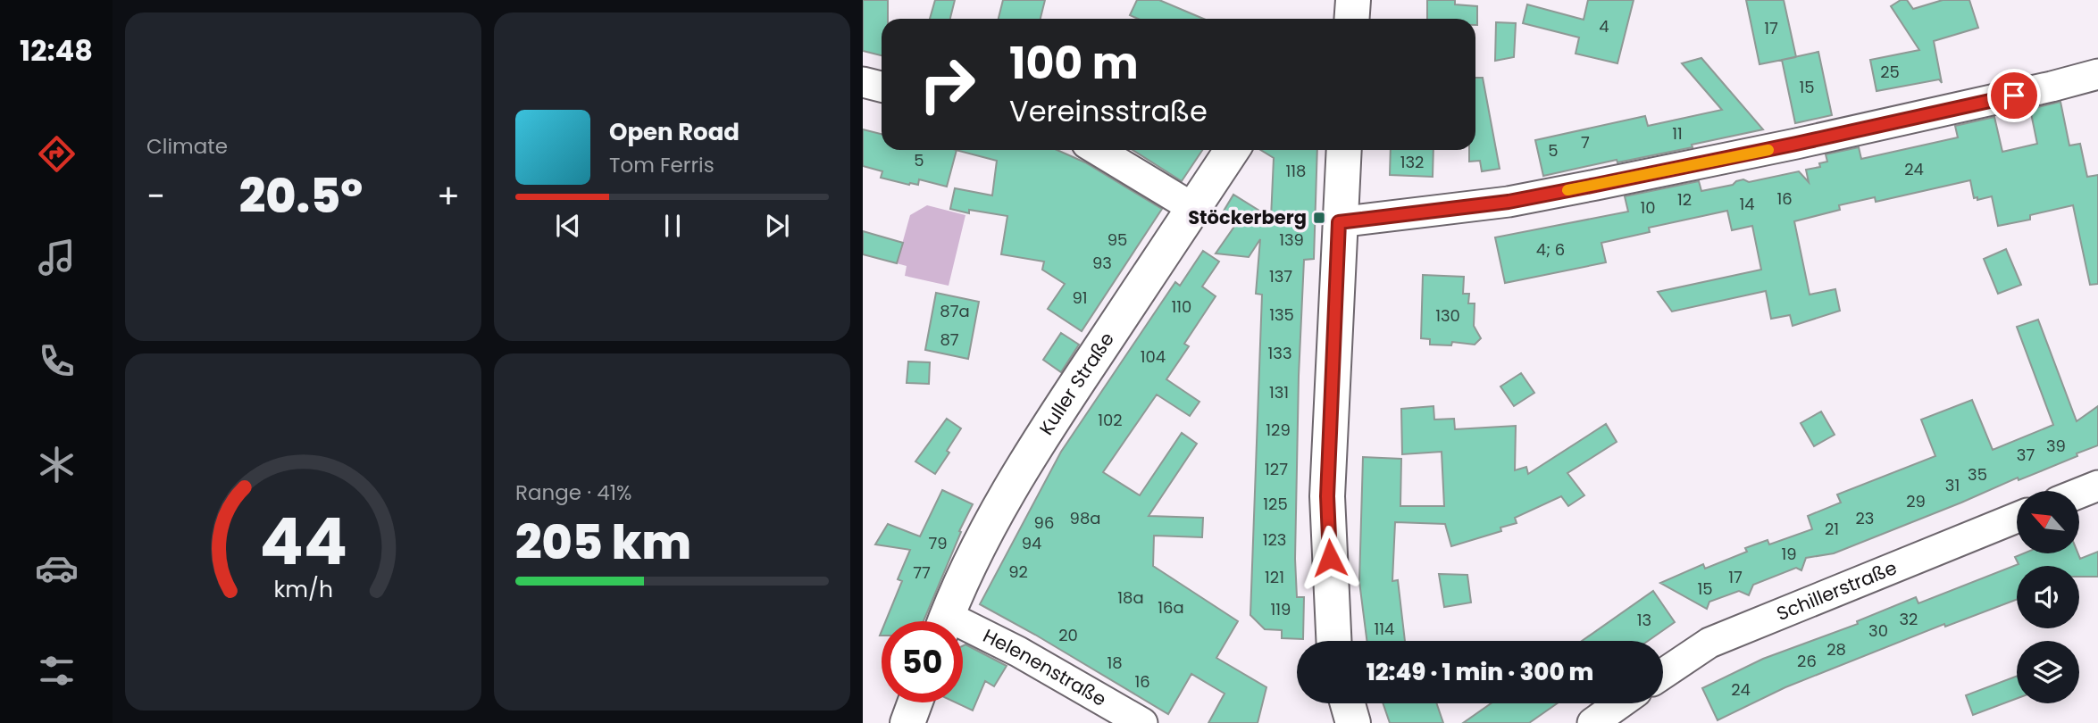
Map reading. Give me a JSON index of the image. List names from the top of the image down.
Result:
{
  "streets": {
    "main road": ["Kuller Straße"],
    "street": ["Schillerstraße", "Helenenstraße"]
  },
  "places": {
    "transit": ["Stöckerberg"]
  },
  "house_numbers": [
    "4",
    "17",
    "25",
    "15",
    "11",
    "7",
    "5",
    "5",
    "132",
    "24",
    "118",
    "16",
    "12",
    "14",
    "10",
    "95",
    "139",
    "4; 6",
    "93",
    "137",
    "91",
    "110",
    "87a",
    "135",
    "130",
    "87",
    "133",
    "104",
    "131",
    "102",
    "129",
    "39",
    "37",
    "127",
    "35",
    "31",
    "29",
    "125",
    "98a",
    "23",
    "96",
    "21",
    "123",
    "79",
    "94",
    "19",
    "92",
    "77",
    "121",
    "17",
    "15",
    "18a",
    "16a",
    "119",
    "32",
    "13",
    "114",
    "30",
    "20",
    "28",
    "26",
    "18",
    "16",
    "24"
  ],
  "north": "top left",
  "page": {
    "tabs": "12:48",
    "tile": [
      "Climate",
      ["Range · 41%", "205 km"]
    ],
    "turn": ["100 m", "Vereinsstraße"],
    "song": ["Open Road", "Tom Ferris"],
    "heat": ["−", "20.5°", "+"],
    "limit": "50",
    "trip": "12:49 · 1 min · 300 m",
    "gauge": ["44", "km/h"]
  }
}
